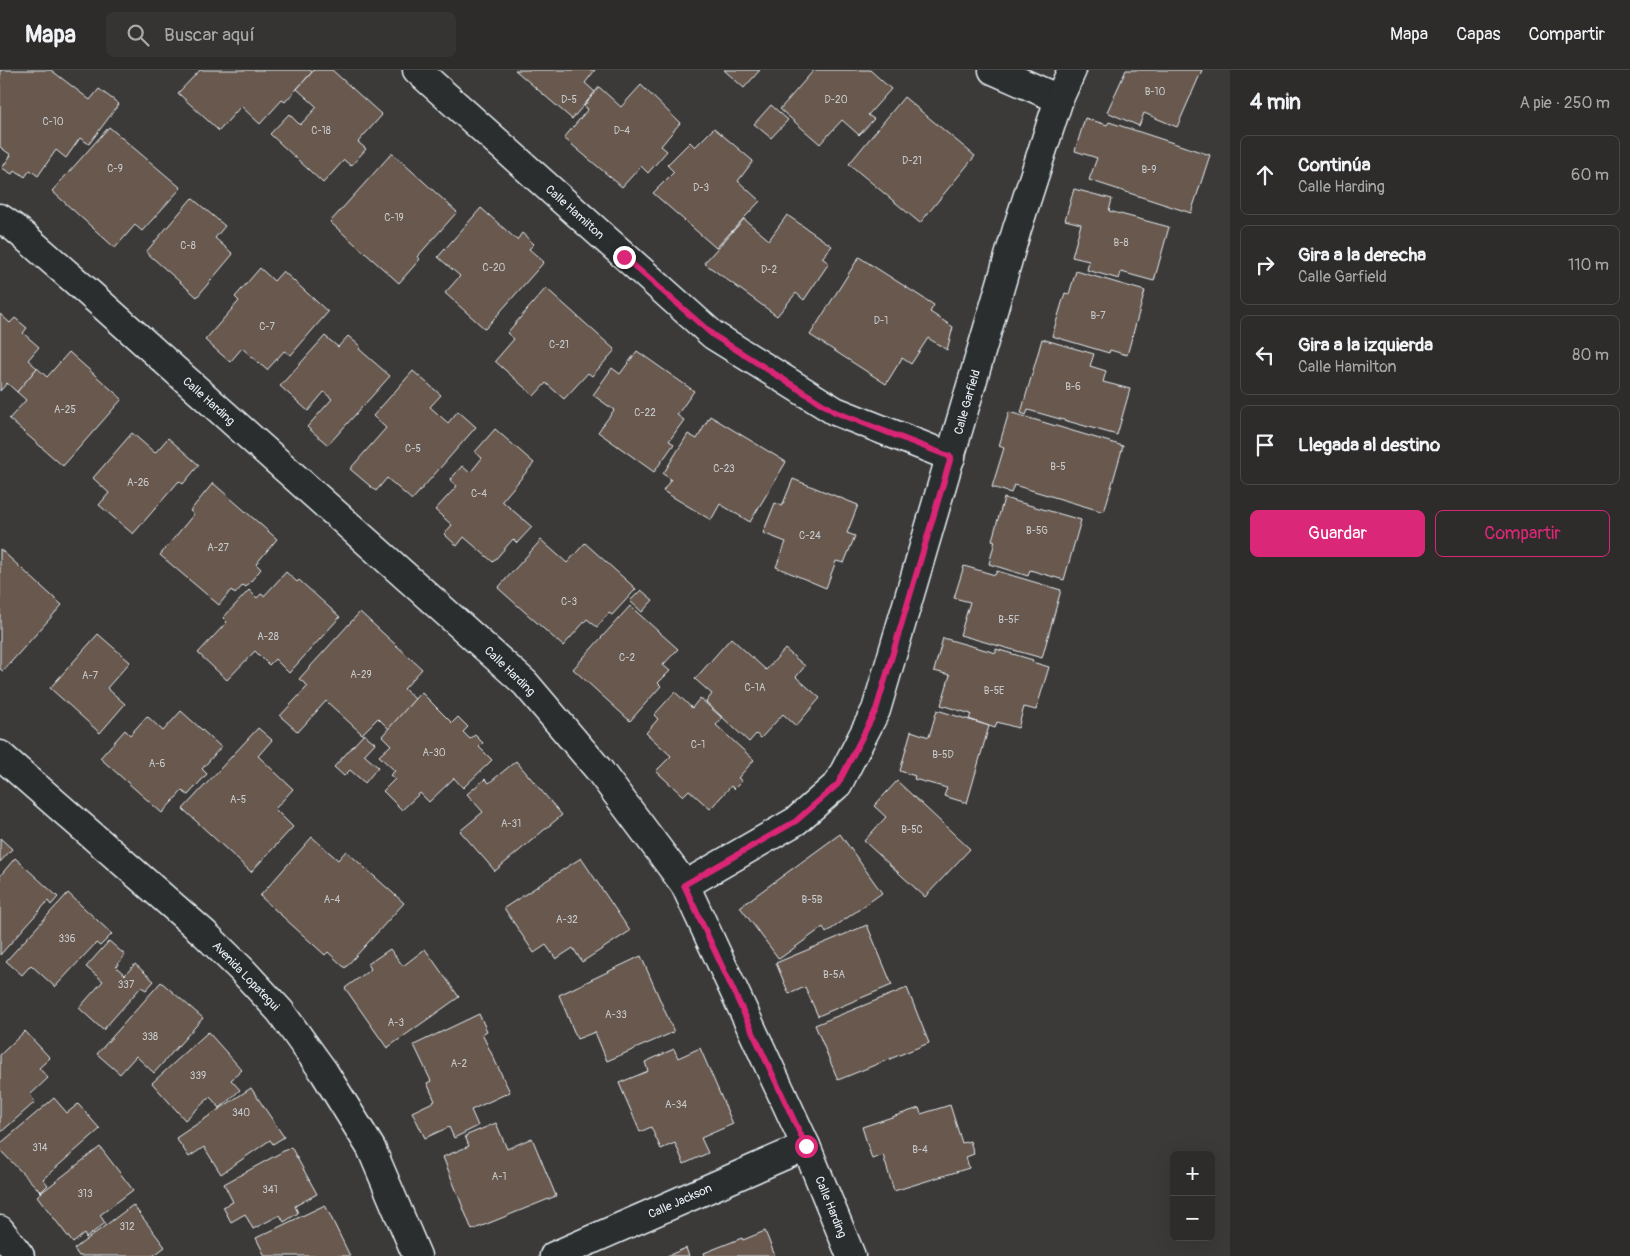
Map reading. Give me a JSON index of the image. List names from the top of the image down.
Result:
{
  "streets": {
    "street": [
      "Calle Hamilton",
      "Calle Harding",
      "Calle Garfield",
      "Avenida Lopategui",
      "Calle Jackson"
    ]
  },
  "crossings": [
    ["Calle Hamilton", "Calle Garfield"],
    ["Calle Harding", "Calle Garfield"],
    ["Calle Harding", "Calle Jackson"]
  ],
  "house_numbers": [
    "B-10",
    "D-5",
    "D-20",
    "C-10",
    "C-18",
    "D-4",
    "D-21",
    "C-9",
    "B-9",
    "D-3",
    "C-19",
    "B-8",
    "C-8",
    "C-20",
    "D-2",
    "B-7",
    "D-1",
    "C-7",
    "C-21",
    "B-6",
    "A-25",
    "C-22",
    "C-5",
    "B-5",
    "C-23",
    "A-26",
    "C-4",
    "B-5G",
    "C-24",
    "A-27",
    "C-3",
    "B-5F",
    "A-28",
    "C-2",
    "A-29",
    "A-7",
    "C-1A",
    "B-5E",
    "C-1",
    "A-30",
    "B-5D",
    "A-6",
    "A-5",
    "A-31",
    "B-5C",
    "A-4",
    "B-5B",
    "A-32",
    "336",
    "B-5A",
    "337",
    "A-33",
    "A-3",
    "338",
    "A-2",
    "339",
    "A-34",
    "340",
    "314",
    "B-4",
    "A-1",
    "341",
    "313",
    "312"
  ],
  "page": {
    "header": "Mapa",
    "search": "Buscar aquí",
    "nav": ["Mapa", "Capas", "Compartir"],
    "heading": ["4 min", "A pie · 250 m"],
    "list": [
      ["Continúa", "Calle Harding", "60 m"],
      ["Gira a la derecha", "Calle Garfield", "110 m"],
      ["Gira a la izquierda", "Calle Hamilton", "80 m"],
      "Llegada al destino"
    ],
    "buttons": ["Guardar", "Compartir"],
    "map_buttons": ["+", "−"]
  }
}
